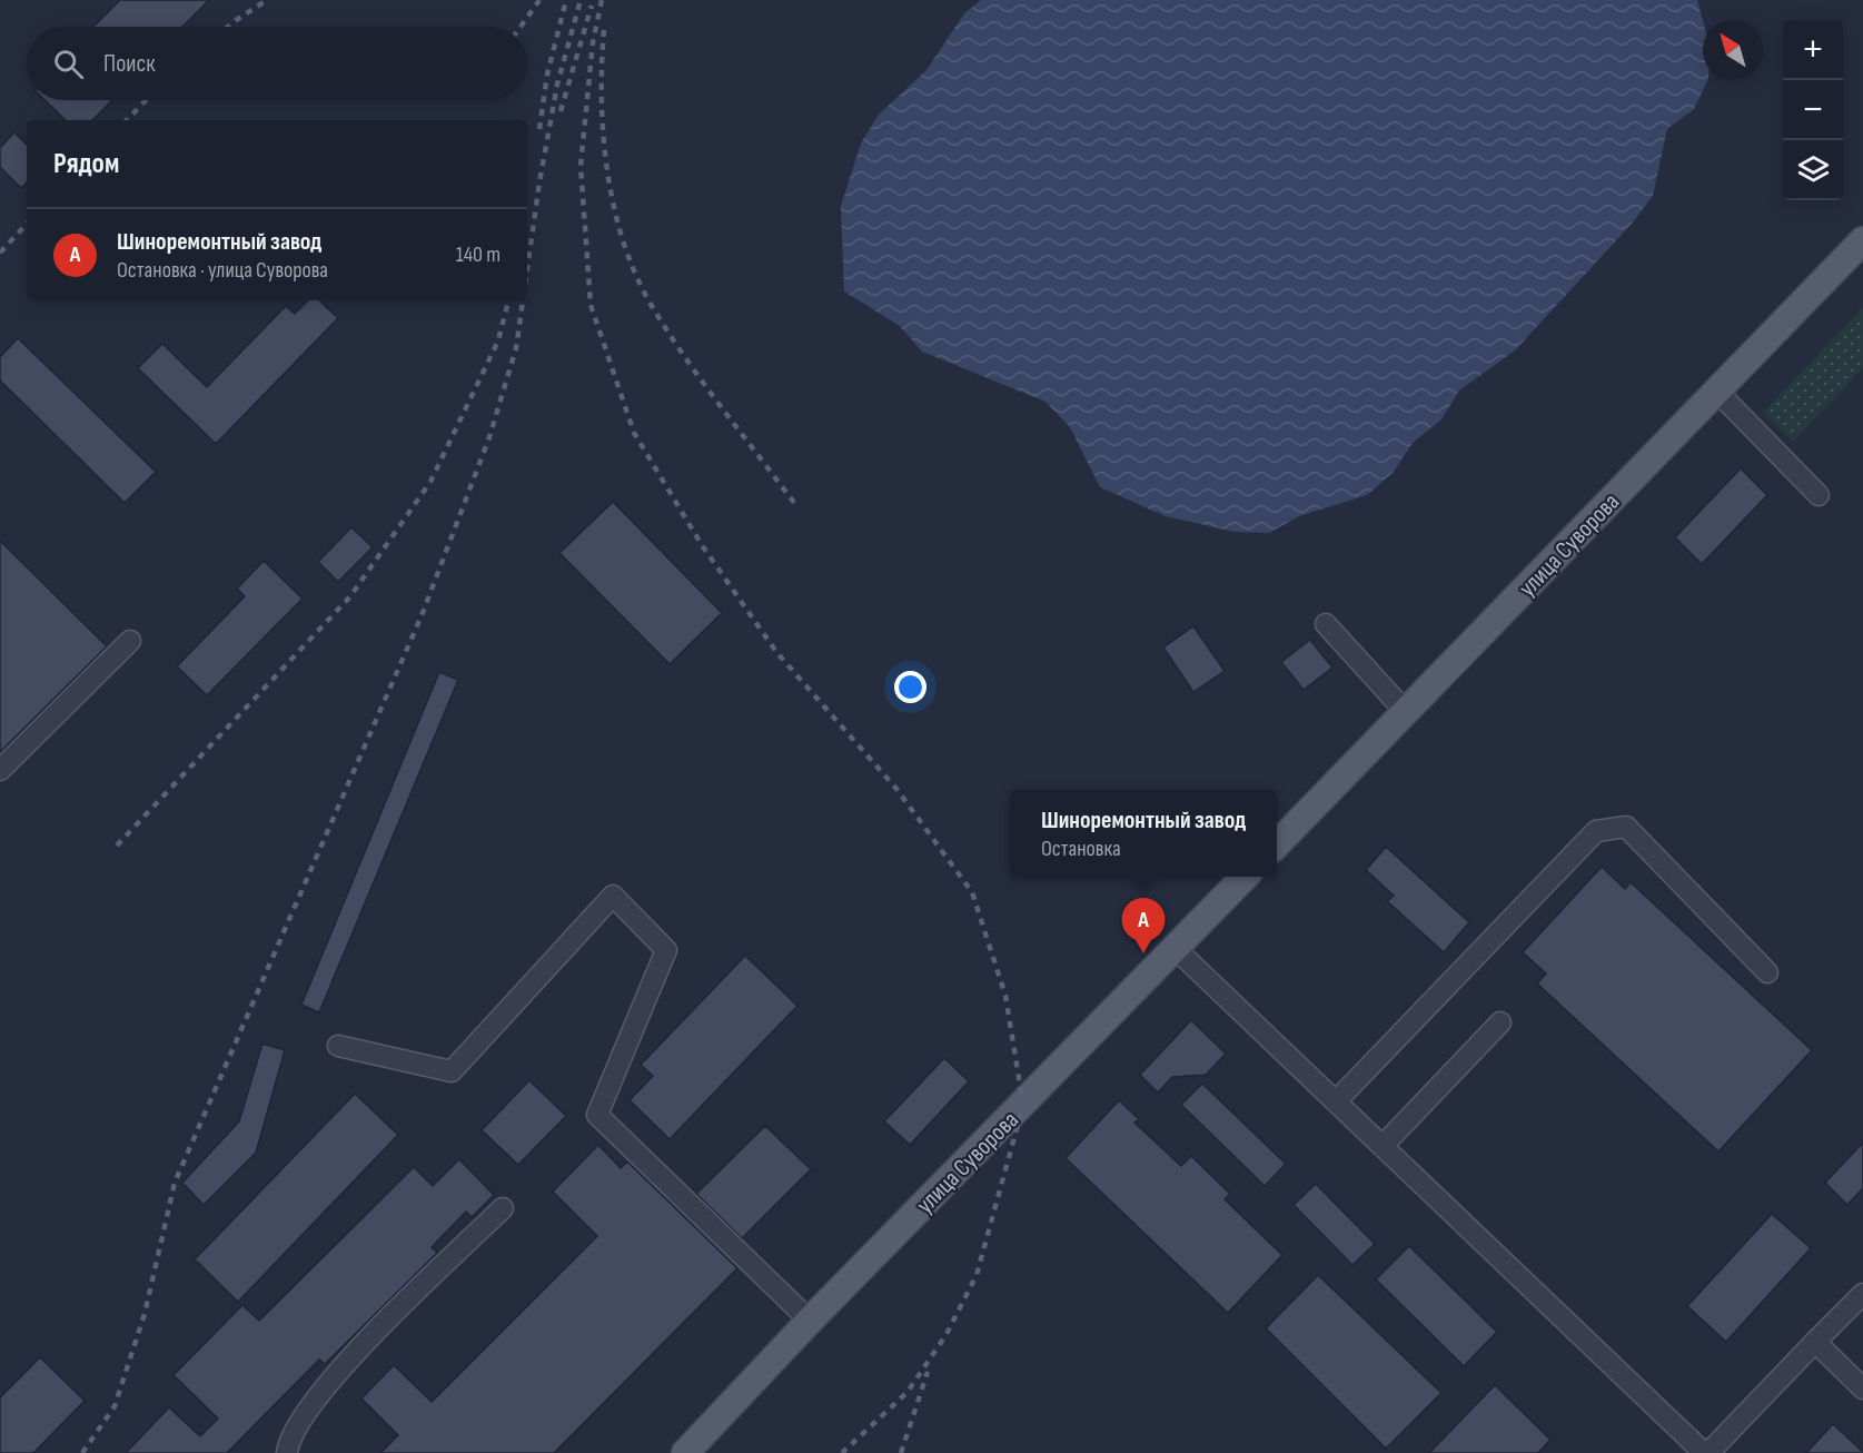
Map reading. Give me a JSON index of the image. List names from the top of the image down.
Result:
{
  "streets": {
    "main road": ["улица Суворова"]
  },
  "north": "top left",
  "page": {
    "map_buttons": ["+", "−"],
    "search": "Поиск",
    "heading": "Рядом",
    "list": [
      {
        "mark": "A",
        "name": "Шиноремонтный завод",
        "note": "Остановка · улица Суворова",
        "value": "140 m"
      }
    ],
    "popup": ["Шиноремонтный завод", "Остановка"],
    "pins": "A"
  }
}
